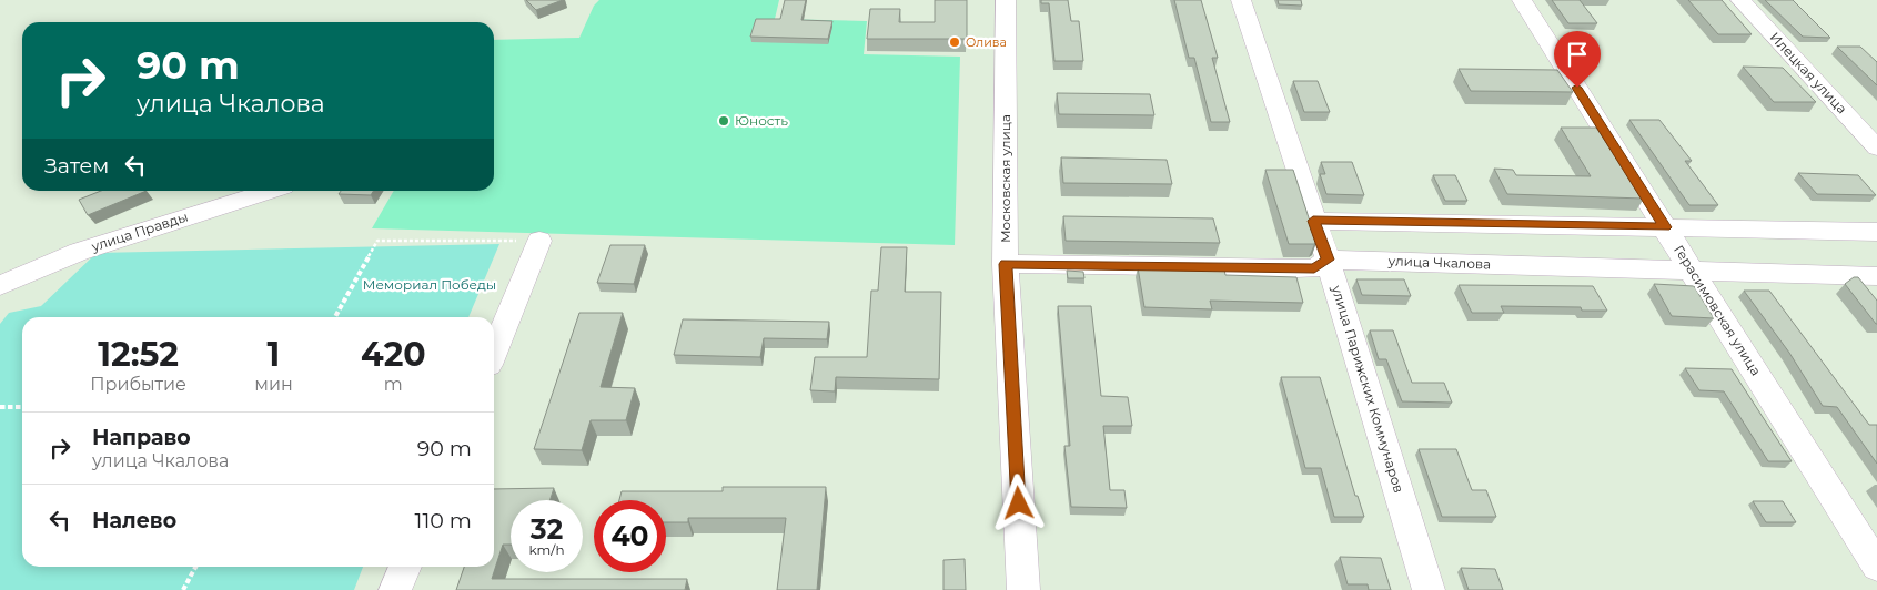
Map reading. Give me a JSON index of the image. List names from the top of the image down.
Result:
{
  "streets": {
    "street": [
      "Илецкая улица",
      "Московская улица",
      "улица Правды",
      "улица Чкалова",
      "Герасимовская улица",
      "улица Парижских Коммунаров"
    ]
  },
  "crossings": [
    ["Московская улица", "улица Чкалова"],
    ["улица Чкалова", "Герасимовская улица"],
    ["улица Чкалова", "улица Парижских Коммунаров"]
  ],
  "parks": ["Мемориал Победы"],
  "places": ["Олива", "Юность"],
  "page": {
    "turn": ["90 m", "улица Чкалова"],
    "then": "Затем",
    "eta": [
      "12:52",
      "Прибытие",
      "1",
      "мин",
      "420",
      "m"
    ],
    "list": [
      {
        "name": "Направо",
        "note": "улица Чкалова",
        "value": "90 m"
      },
      {
        "name": "Налево",
        "value": "110 m"
      }
    ],
    "speed": "32 km/h",
    "limit": "40"
  }
}
